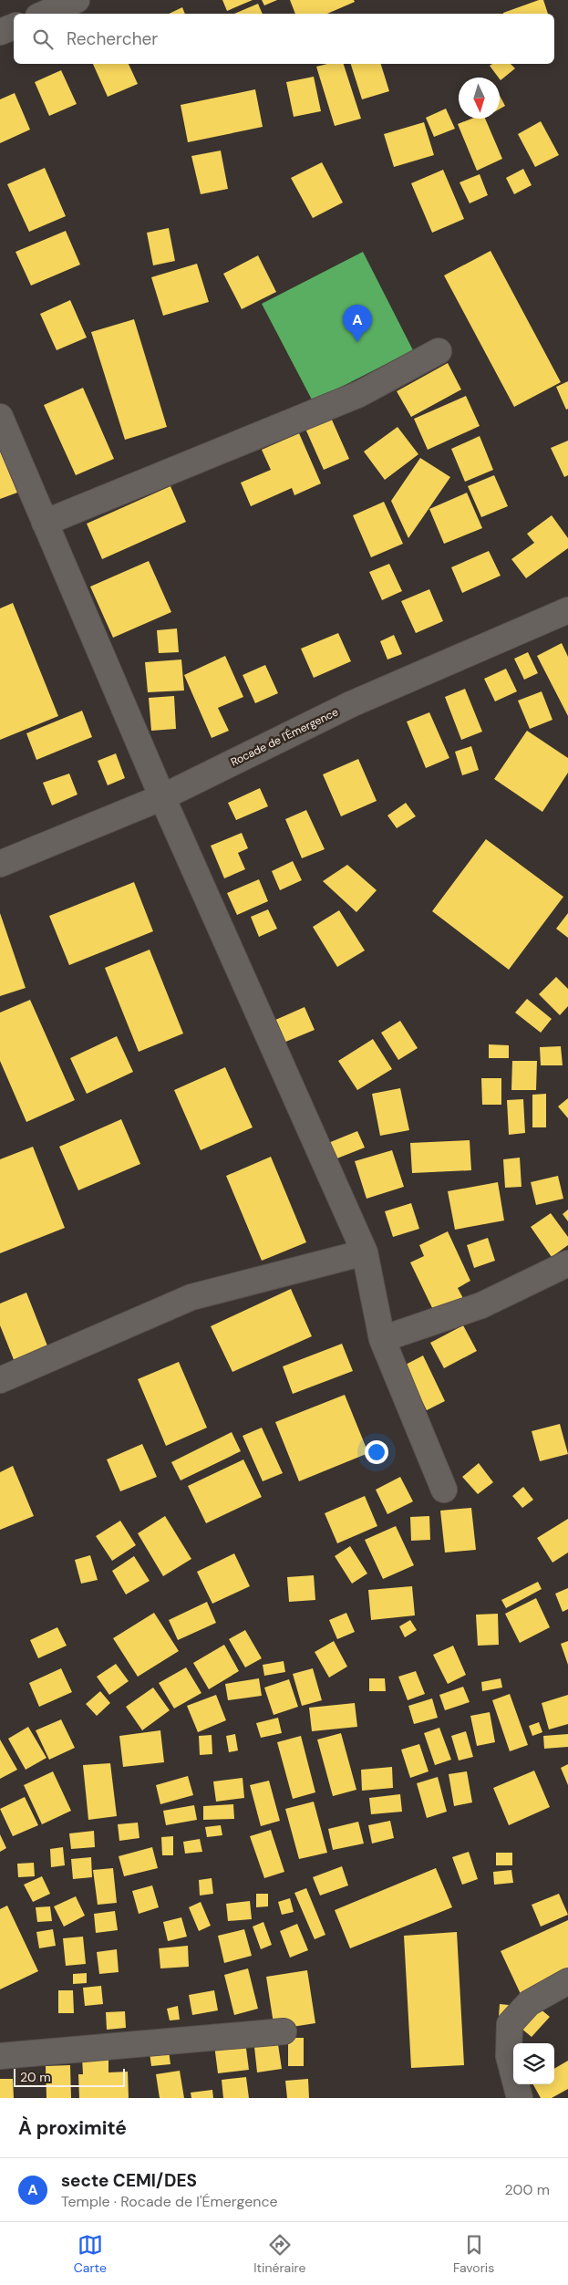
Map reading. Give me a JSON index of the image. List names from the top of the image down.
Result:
{
  "streets": {
    "street": ["Rocade de l'Émergence"]
  },
  "scale_bar": "20 m",
  "north": "bottom",
  "page": {
    "search": "Rechercher",
    "pins": "A",
    "scale": "20 m",
    "heading": "À proximité",
    "list": [
      {
        "mark": "A",
        "name": "secte CEMI/DES",
        "note": "Temple · Rocade de l'Émergence",
        "value": "200 m"
      }
    ],
    "nav": ["Carte", "Itinéraire", "Favoris"]
  }
}
